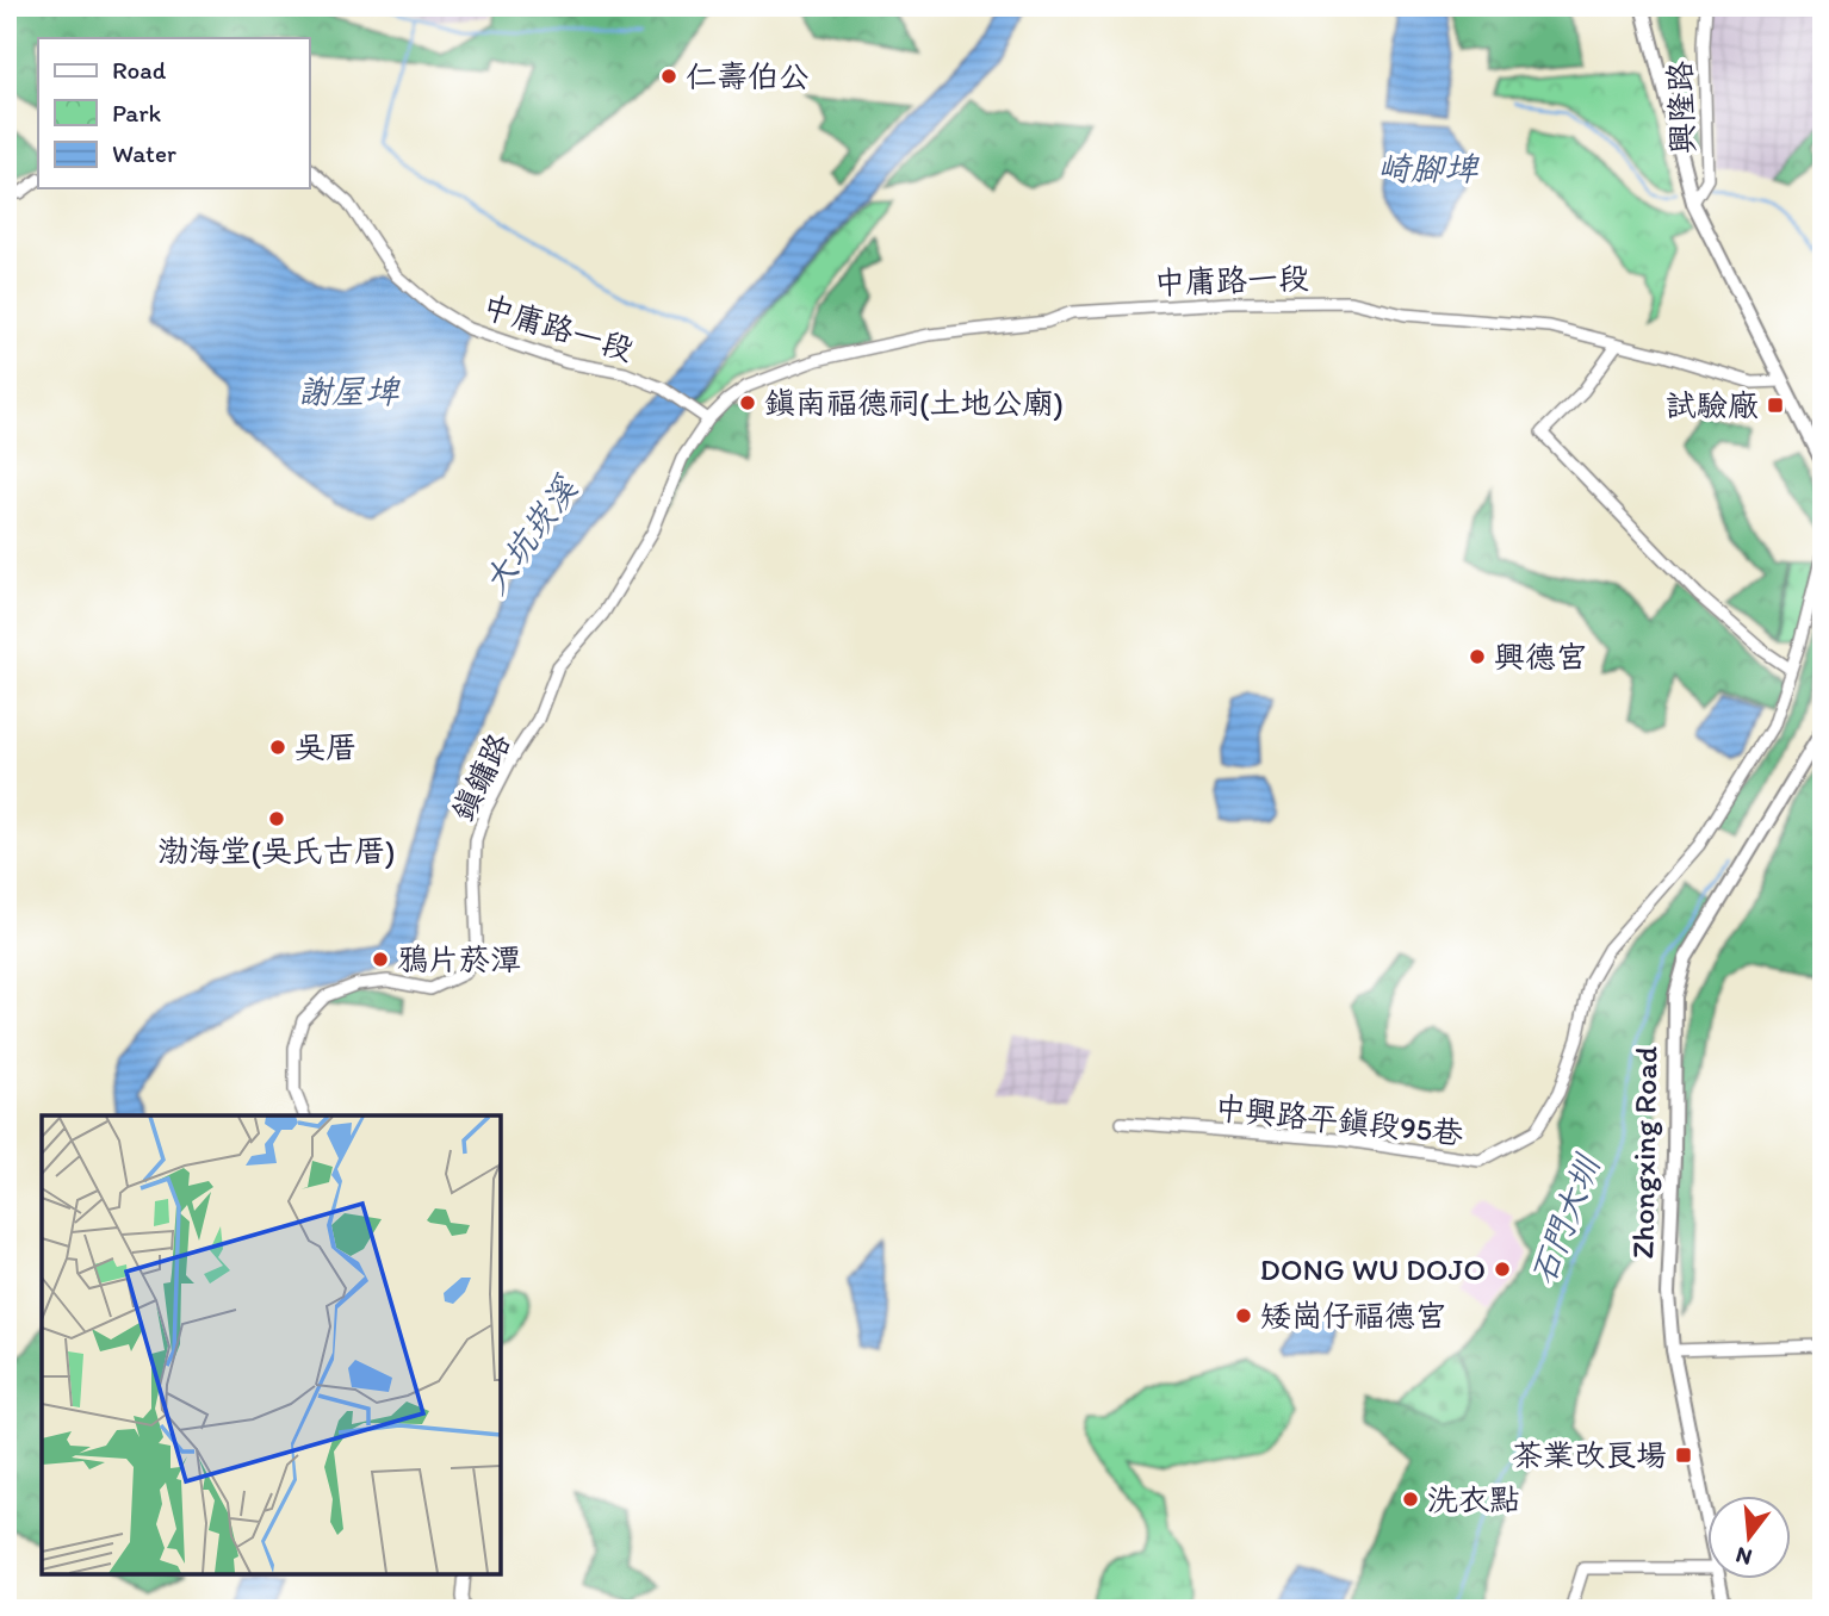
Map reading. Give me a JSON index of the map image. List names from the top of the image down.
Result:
{
  "streets": {
    "street": [
      "興隆路",
      "中庸路一段",
      "鎮鏞路",
      "中興路平鎮段95巷",
      "Zhongxing Road"
    ]
  },
  "crossings": [
    ["中庸路一段", "鎮鏞路"]
  ],
  "water": [
    "崎腳埤",
    "謝屋埤",
    "大坑崁溪",
    "石門大圳"
  ],
  "places": {
    "other": [
      "仁壽伯公",
      "鎮南福德祠(土地公廟)",
      "興德宮",
      "吳厝",
      "渤海堂(吳氏古厝)",
      "鴉片菸潭",
      "DONG WU DOJO",
      "矮崗仔福德宮",
      "洗衣點"
    ],
    "transit": ["試驗廠", "茶業改良場"]
  },
  "legend": ["Road", "Park", "Water"],
  "north": "bottom"
}
